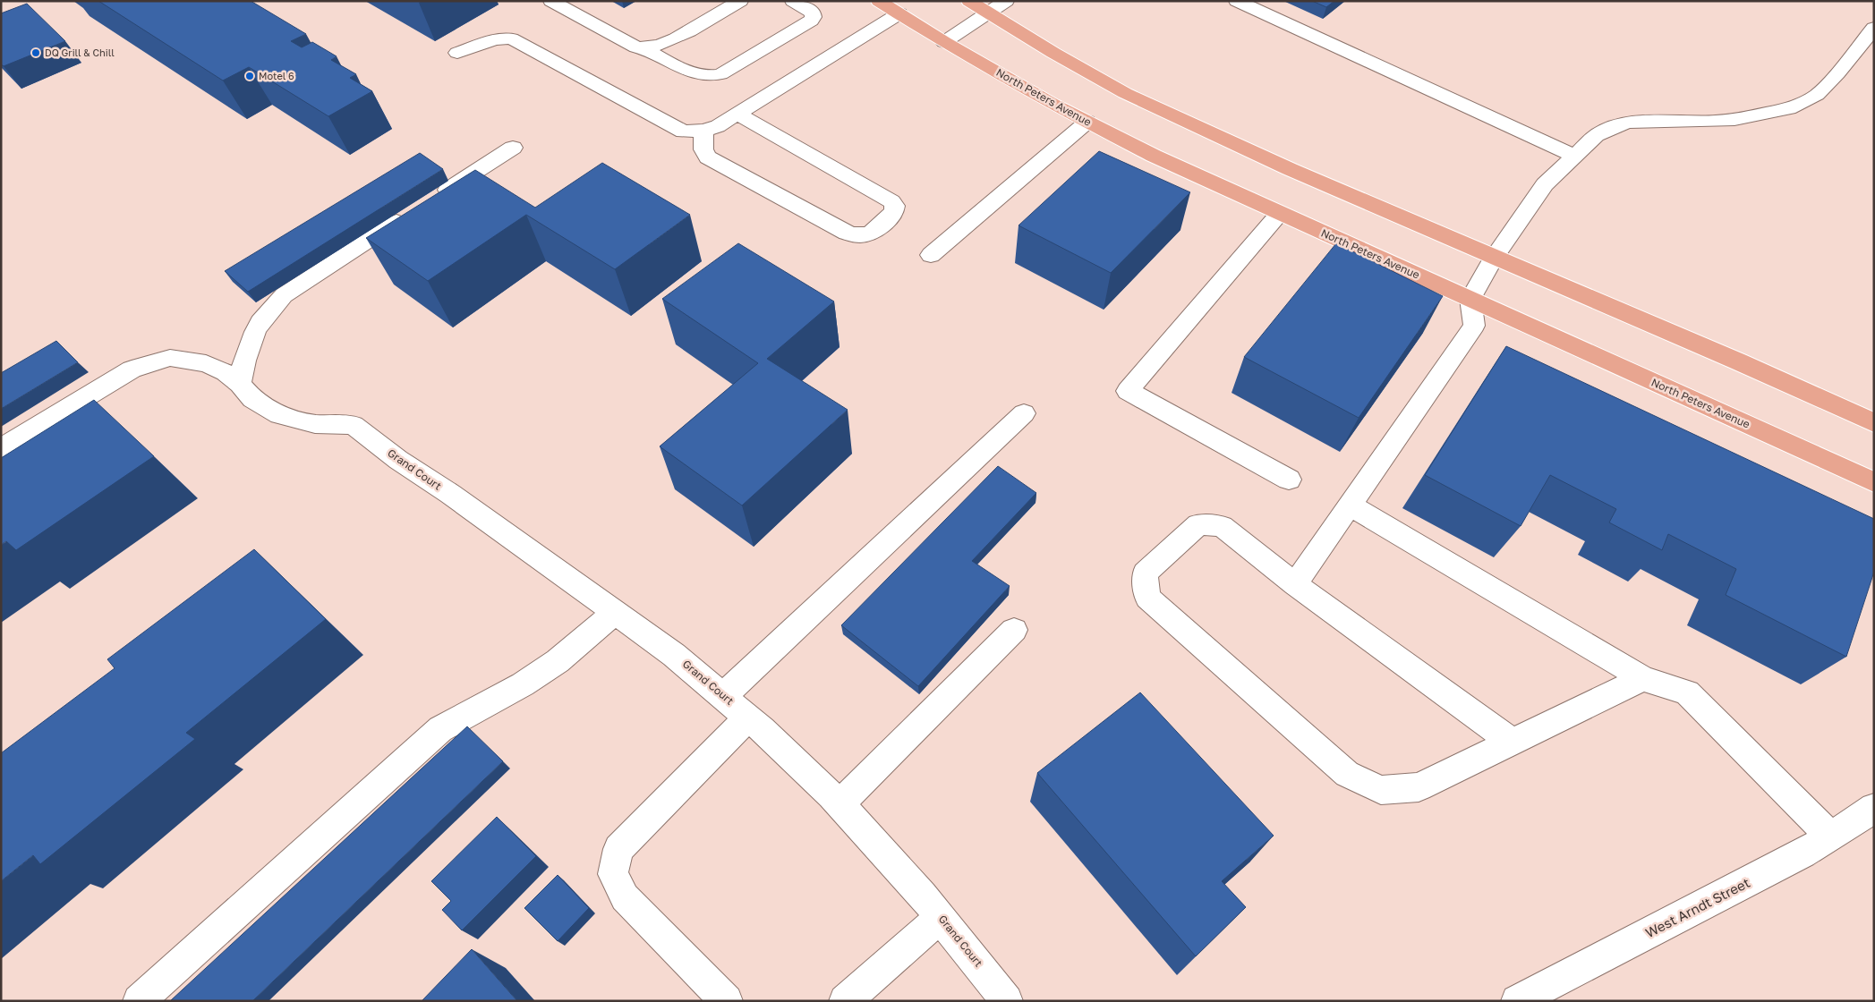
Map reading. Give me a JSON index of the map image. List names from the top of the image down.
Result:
{
  "streets": {
    "main road": ["North Peters Avenue"],
    "street": ["Grand Court", "West Arndt Street"]
  },
  "places": ["DQ Grill & Chill", "Motel 6"]
}
